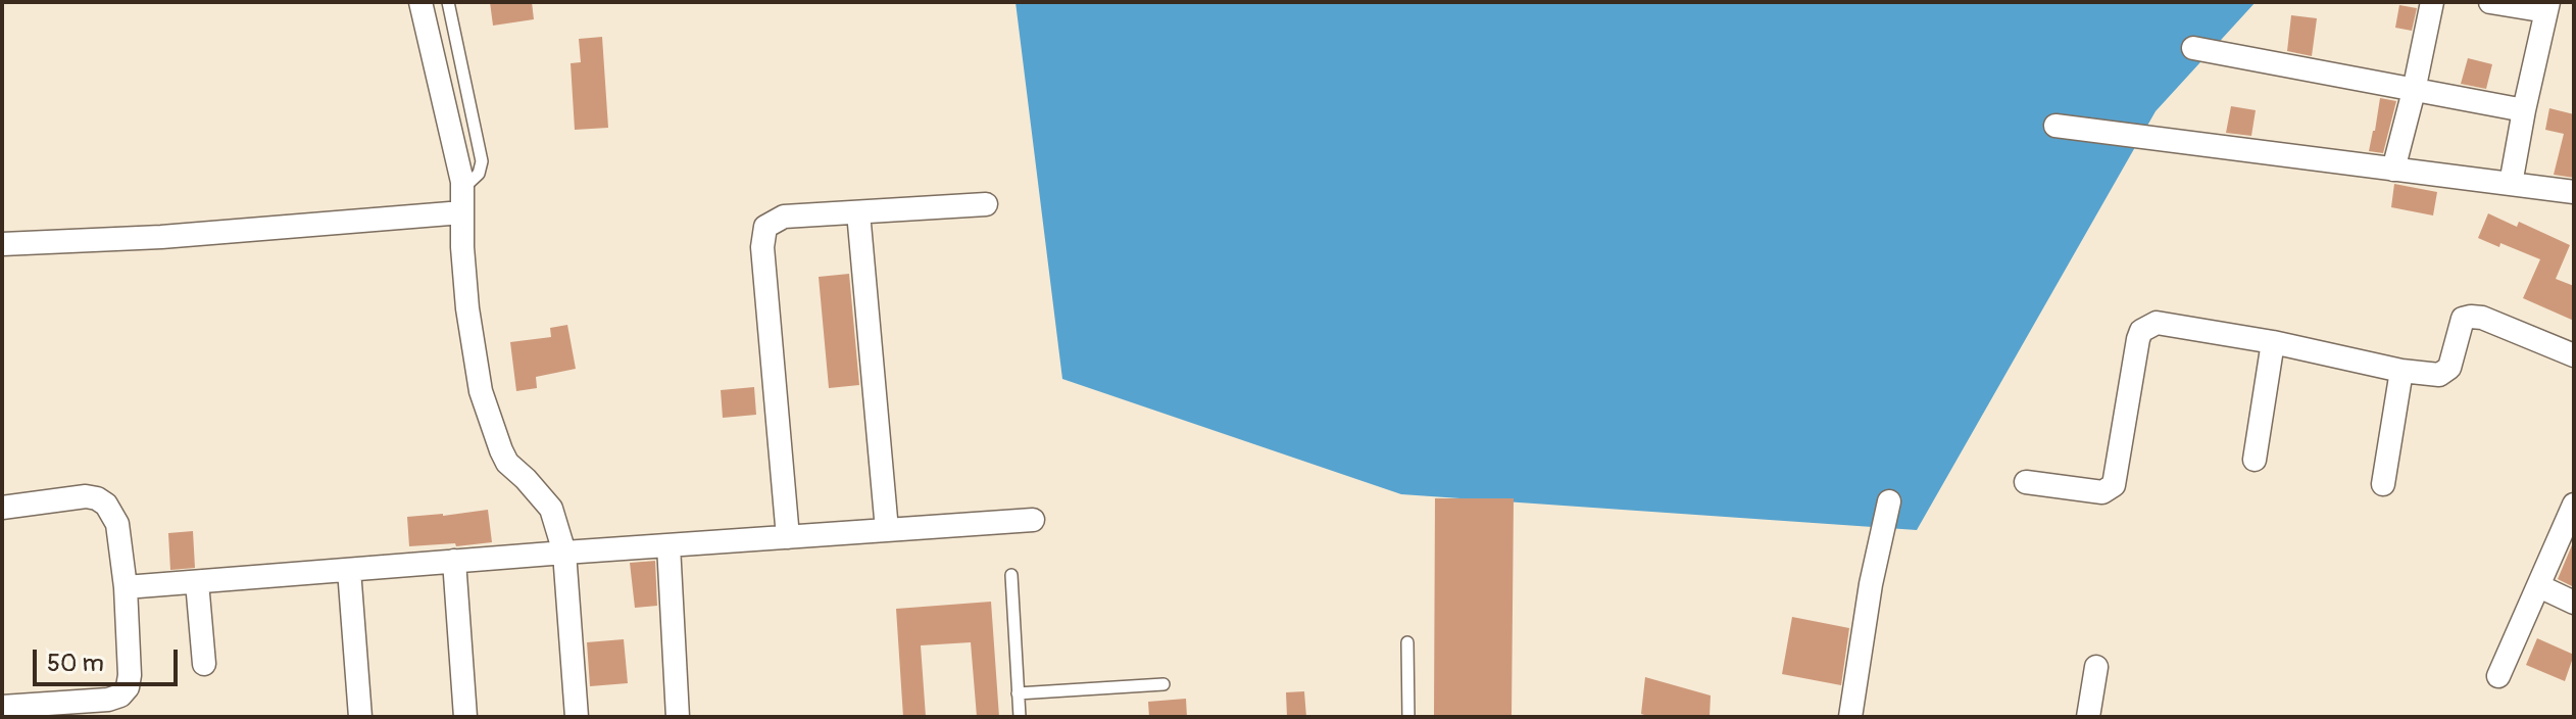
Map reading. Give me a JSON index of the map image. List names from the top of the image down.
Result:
{
  "scale_bar": "50 m"
}
